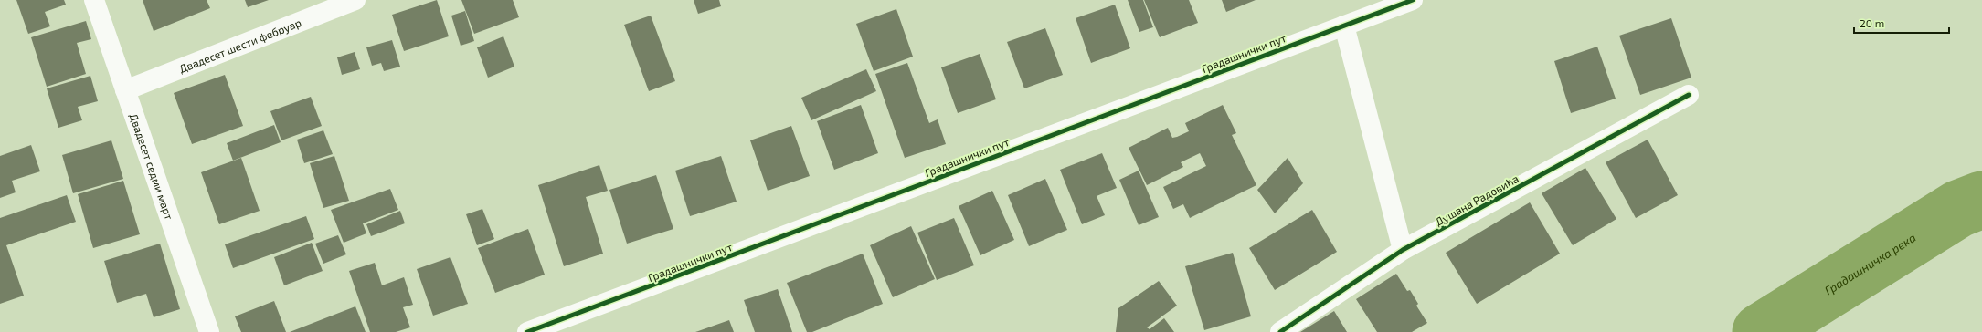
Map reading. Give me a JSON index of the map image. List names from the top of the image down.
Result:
{
  "streets": {
    "street": [
      "Двадесет шести фебруар",
      "Градашнички пут",
      "Двадесет седми март",
      "Душана Радовића"
    ]
  },
  "crossings": [
    ["Двадесет шести фебруар", "Двадесет седми март"]
  ],
  "water": ["Градашничка река"],
  "scale_bar": "20 m"
}
